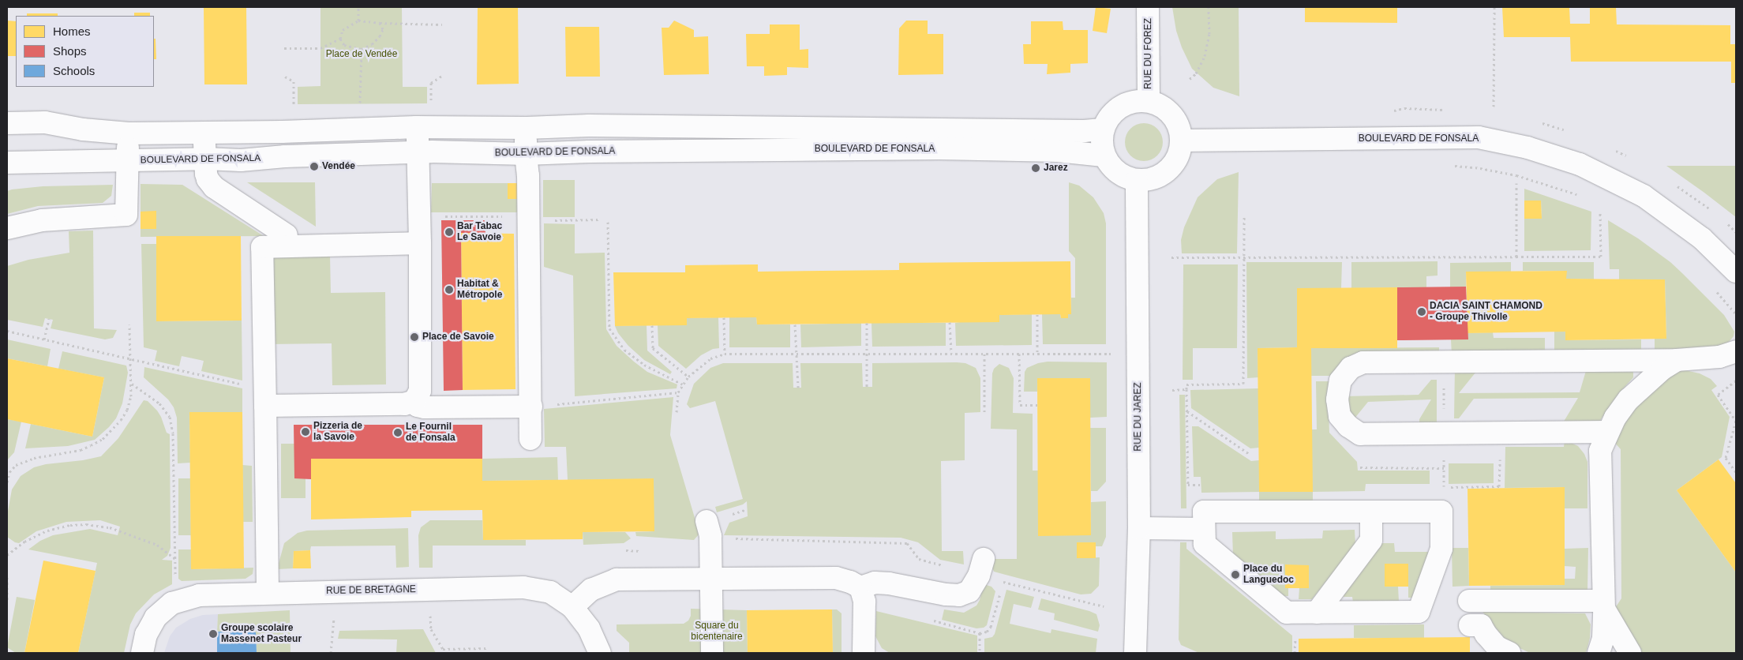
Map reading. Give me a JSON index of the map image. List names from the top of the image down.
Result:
{
  "streets": {
    "street": [
      "RUE DU FOREZ",
      "BOULEVARD DE FONSALA",
      "RUE DU JAREZ",
      "RUE DE BRETAGNE"
    ]
  },
  "crossings": [
    ["RUE DU FOREZ", "BOULEVARD DE FONSALA"],
    ["RUE DU FOREZ", "RUE DU JAREZ"],
    ["BOULEVARD DE FONSALA", "RUE DU JAREZ"]
  ],
  "parks": ["Place de Vendée", "Square du bicentenaire"],
  "places": [
    "Vendée",
    "Jarez",
    "Bar Tabac Le Savoie",
    "Habitat & Métropole",
    "DACIA SAINT CHAMOND - Groupe Thivolle",
    "Place de Savoie",
    "Pizzeria de la Savoie",
    "Le Fournil de Fonsala",
    "Place du Languedoc",
    "Groupe scolaire Massenet Pasteur"
  ],
  "legend": ["Homes", "Shops", "Schools"]
}
